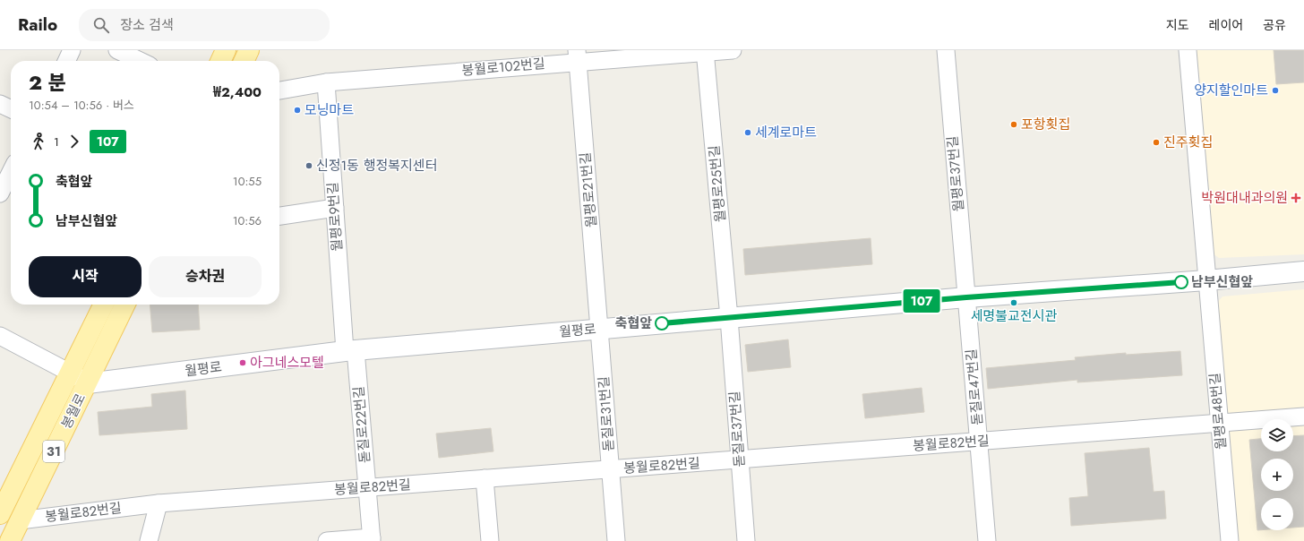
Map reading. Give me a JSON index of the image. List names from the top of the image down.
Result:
{
  "streets": {
    "main road": ["월평로", "봉월로", "31"],
    "street": [
      "봉월로102번길",
      "월평로37번길",
      "월평로25번길",
      "월평로21번길",
      "월평로9번길",
      "돋질로47번길",
      "월평로48번길",
      "돋질로31번길",
      "돋질로22번길",
      "돋질로37번길",
      "봉월로82번길"
    ]
  },
  "crossings": [
    ["봉월로102번길", "월평로25번길"],
    ["봉월로102번길", "월평로21번길"],
    ["봉월로102번길", "월평로9번길"],
    ["월평로37번길", "월평로"],
    ["월평로37번길", "돋질로47번길"],
    ["월평로25번길", "월평로"],
    ["월평로25번길", "돋질로37번길"],
    ["월평로21번길", "월평로"],
    ["월평로21번길", "돋질로31번길"],
    ["월평로9번길", "월평로"],
    ["월평로9번길", "돋질로22번길"],
    ["월평로", "돋질로47번길"],
    ["월평로", "봉월로"],
    ["월평로", "월평로48번길"],
    ["월평로", "돋질로31번길"],
    ["월평로", "돋질로22번길"],
    ["월평로", "돋질로37번길"],
    ["돋질로47번길", "봉월로82번길"],
    ["봉월로", "봉월로82번길"],
    ["월평로48번길", "봉월로82번길"],
    ["돋질로31번길", "봉월로82번길"],
    ["돋질로22번길", "봉월로82번길"],
    ["돋질로37번길", "봉월로82번길"]
  ],
  "places": {
    "other": [
      "양지할인마트",
      "모닝마트",
      "포항횟집",
      "세계로마트",
      "진주횟집",
      "신정1동 행정복지센터",
      "남부신협앞",
      "세명불교전시관",
      "축협앞",
      "아그네스모텔"
    ],
    "health": ["박원대내과의원"]
  },
  "lines": ["bus line 107"],
  "page": {
    "header": "Railo",
    "search": "장소 검색",
    "nav": ["지도", "레이어", "공유"],
    "on_map": "107",
    "heading": ["2 분", "10:54 – 10:56 · 버스", "₩2,400"],
    "legs": ["1", "107"],
    "list": [
      {
        "name": "축협앞",
        "value": "10:55"
      },
      {
        "name": "남부신협앞",
        "value": "10:56"
      }
    ],
    "buttons": ["시작", "승차권"],
    "map_buttons": ["+", "−"]
  }
}
